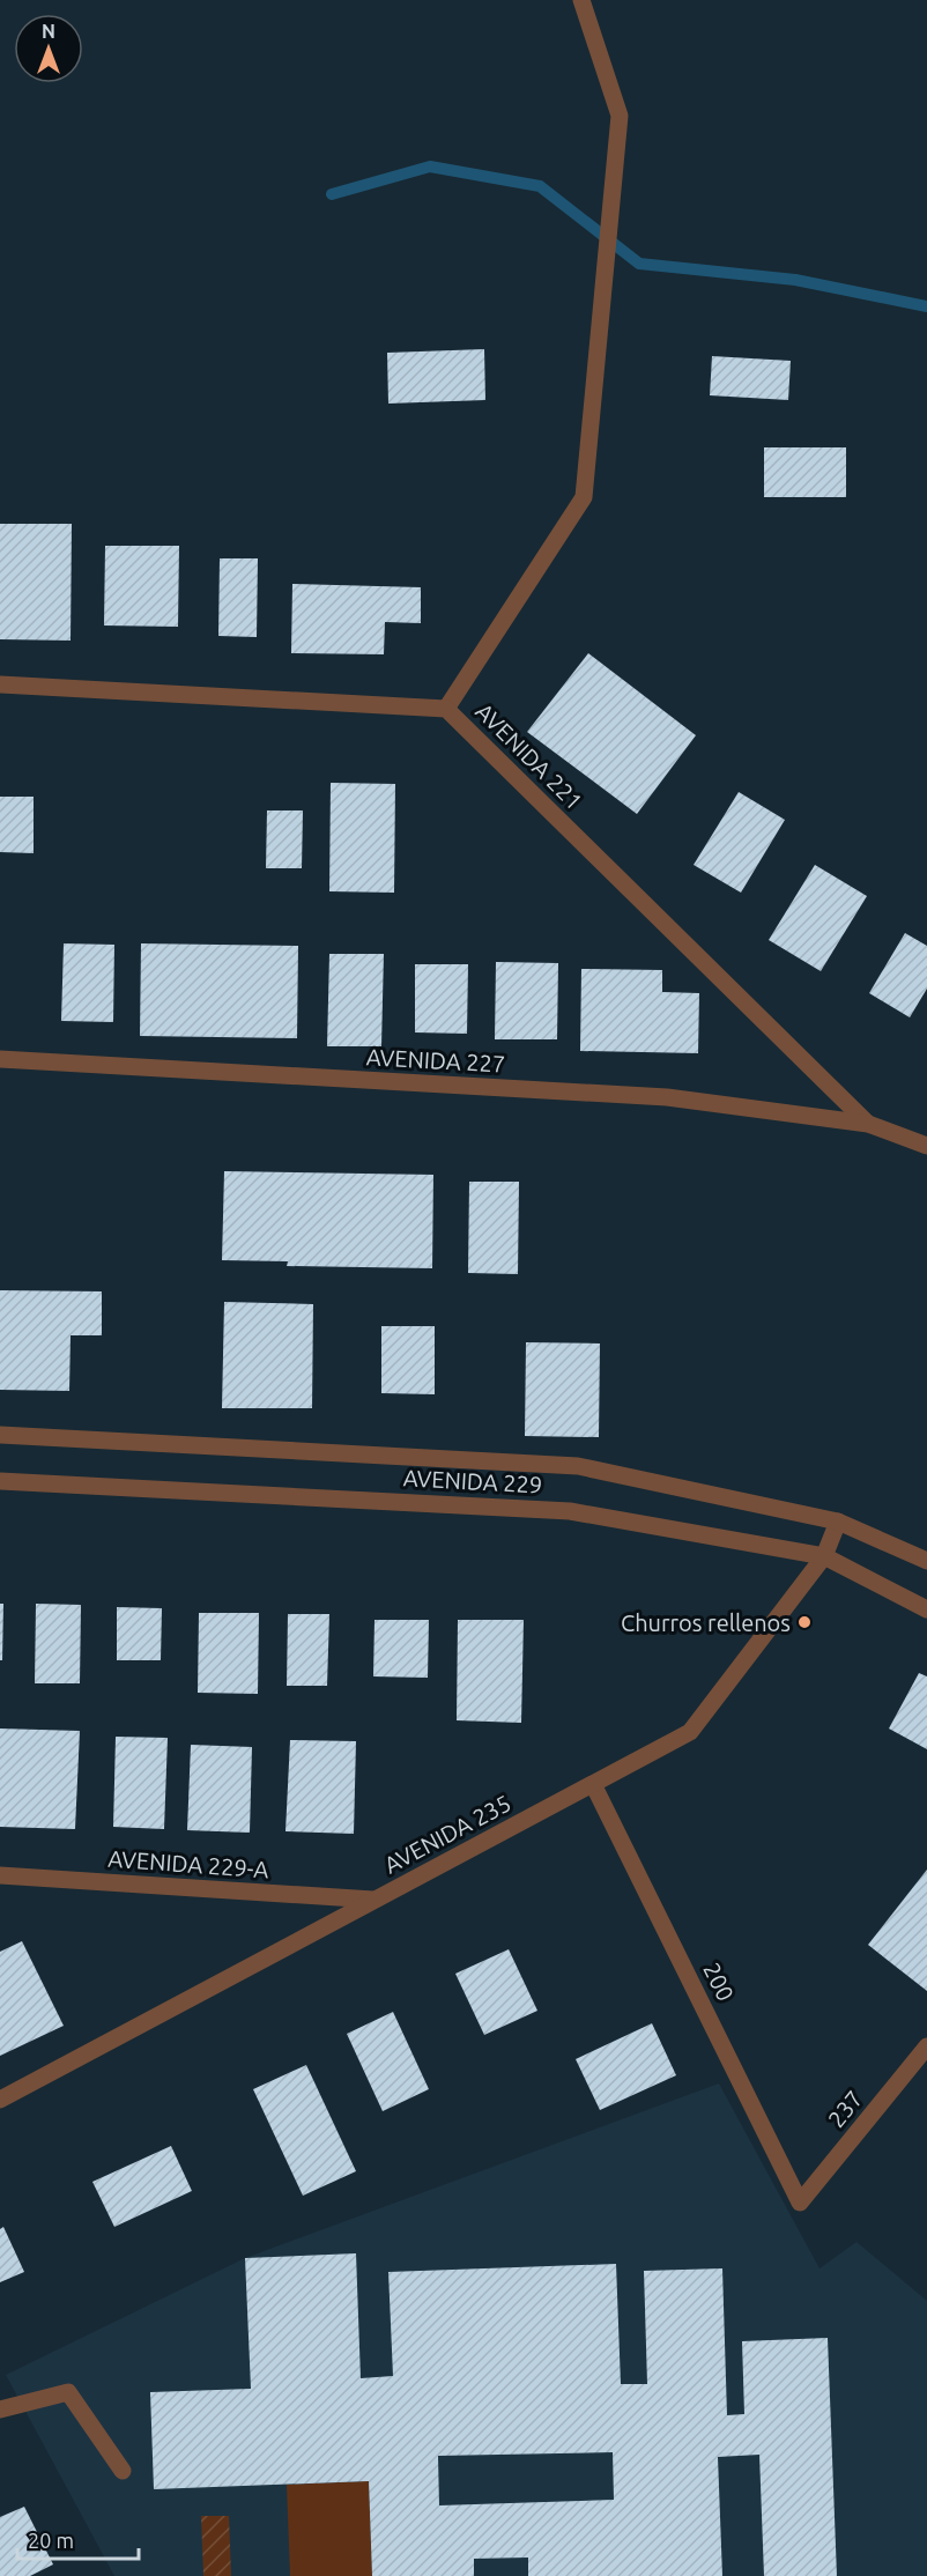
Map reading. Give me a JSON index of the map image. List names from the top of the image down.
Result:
{
  "streets": {
    "street": [
      "AVENIDA 221",
      "AVENIDA 227",
      "AVENIDA 229",
      "AVENIDA 235",
      "AVENIDA 229-A",
      "200",
      "237"
    ]
  },
  "crossings": [
    ["AVENIDA 221", "AVENIDA 227"],
    ["AVENIDA 229", "AVENIDA 235"],
    ["AVENIDA 235", "AVENIDA 229-A"],
    ["AVENIDA 235", "200"],
    ["200", "237"]
  ],
  "places": ["Churros rellenos"],
  "scale_bar": "20 m",
  "north": "top"
}
